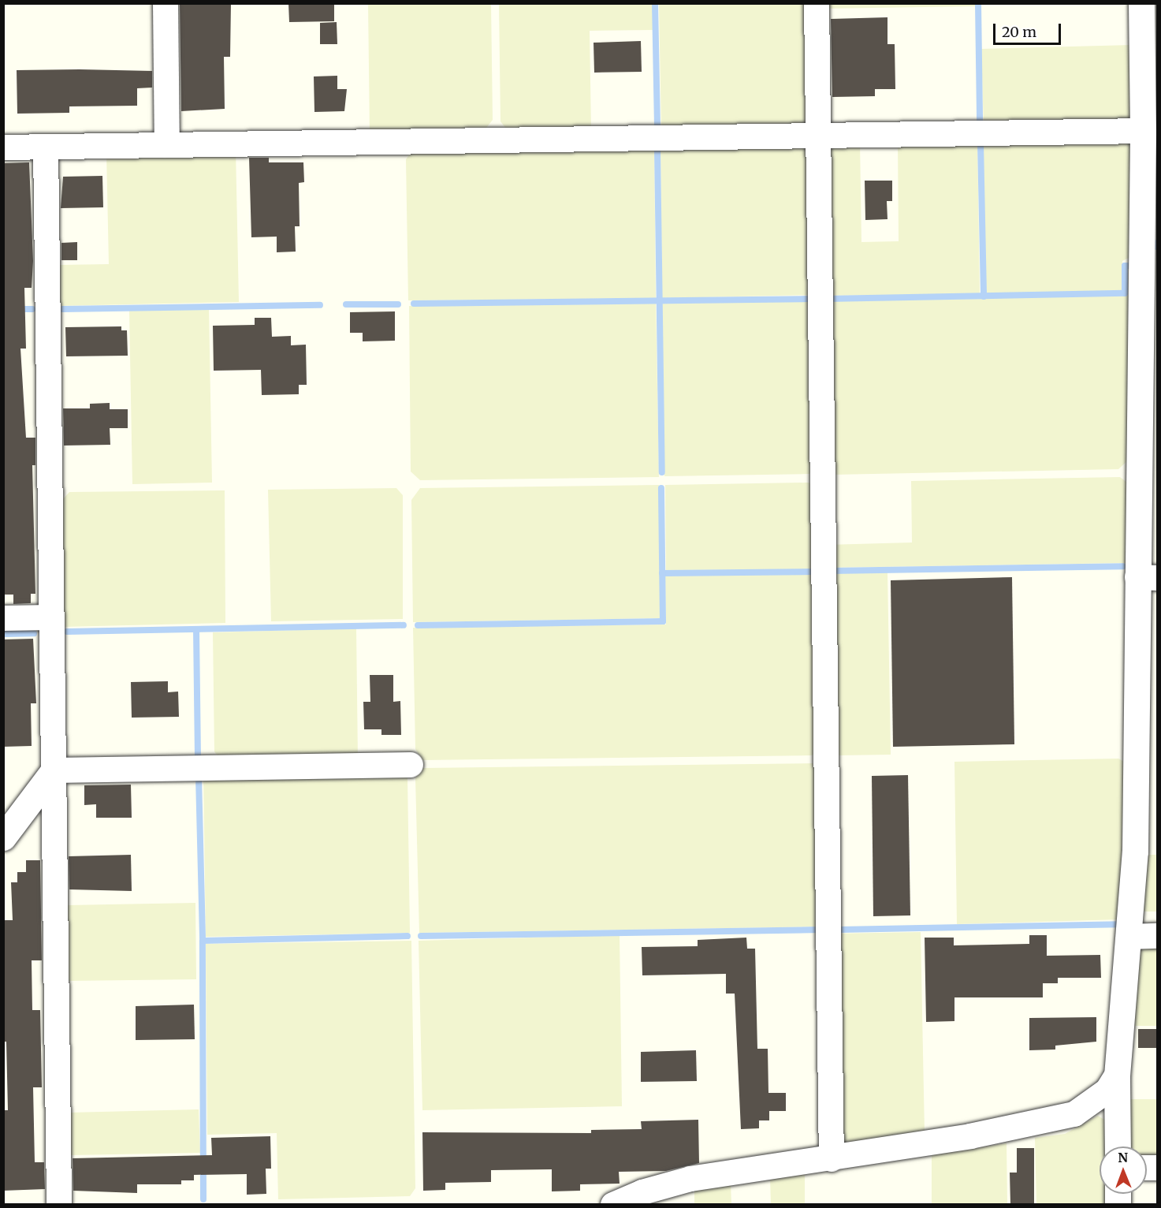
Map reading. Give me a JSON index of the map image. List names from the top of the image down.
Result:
{
  "scale_bar": "20 m",
  "north": "top"
}
